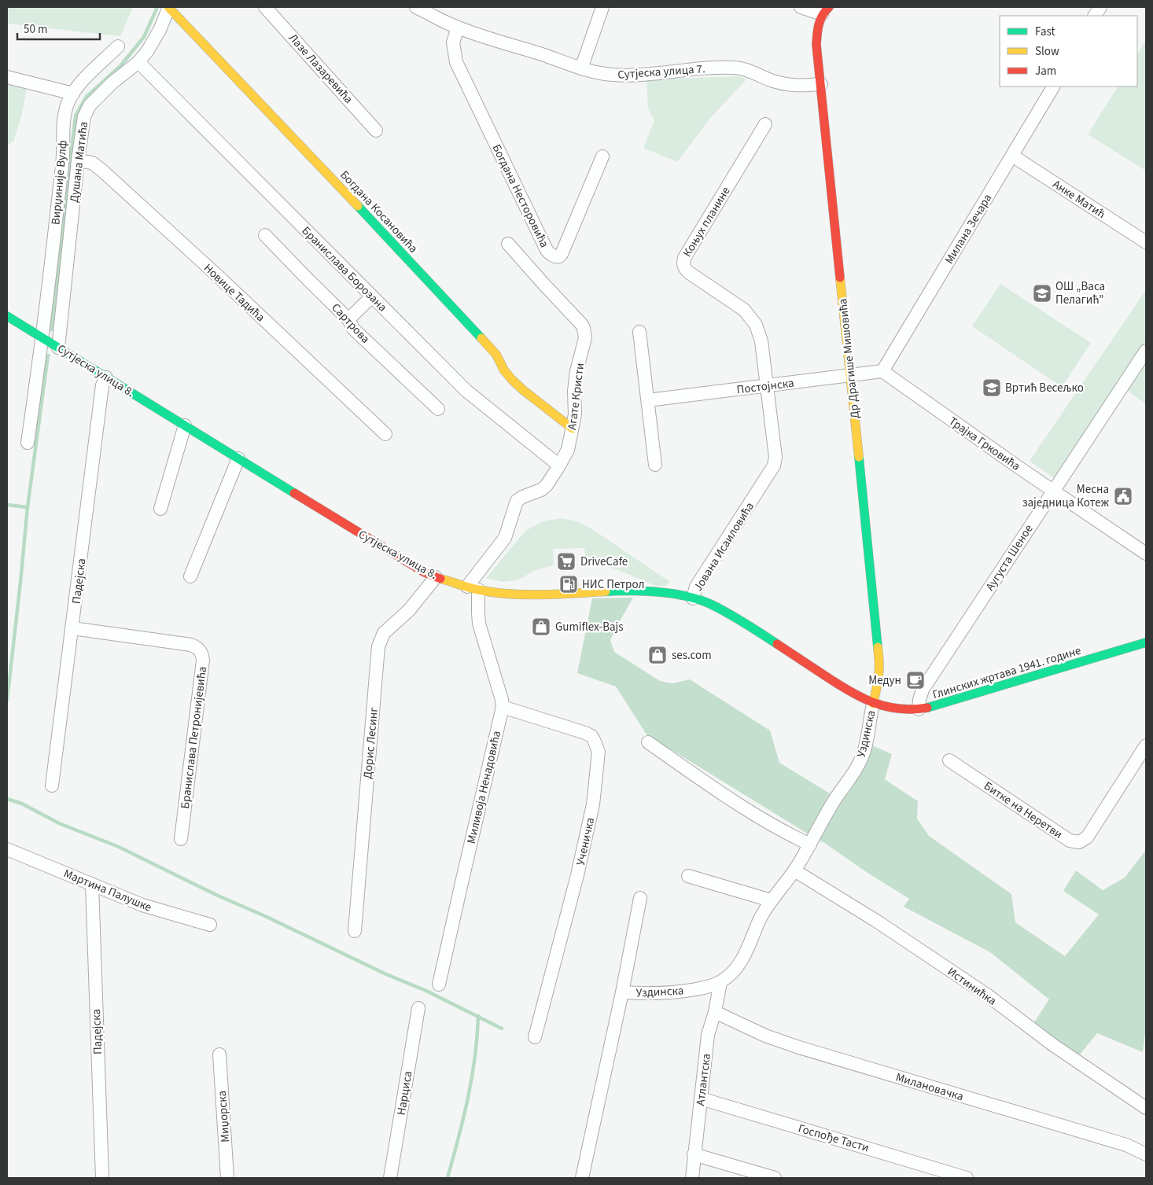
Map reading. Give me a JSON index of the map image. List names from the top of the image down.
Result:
{
  "streets": {
    "street": [
      "Лазе Лазаревића",
      "Сутјеска улица 7.",
      "Душана Матића",
      "Вирџиније Вулф",
      "Богдана Несторовића",
      "Анке Матић",
      "Богдана Косановића",
      "Коњух планине",
      "Милана Зечара",
      "Бранислава Борозана",
      "Новице Тадића",
      "Сартрова",
      "Др Драгише Мишовића",
      "Сутјеска улица 8.",
      "Постојнска",
      "Агате Кристи",
      "Трајка Грковића",
      "Јована Исаиловића",
      "Аугуста Шеное",
      "Падејска",
      "Глинских жртава 1941. године",
      "Уздинска",
      "Бранислава Петронијевића",
      "Дорис Лесинг",
      "Миливоја Ненадовића",
      "Битке на Неретви",
      "Ученичка",
      "Мартина Палушке",
      "Истинићка",
      "Атлантска",
      "Милановачка",
      "Нарциса",
      "Миџорска",
      "Госпође Тасти"
    ]
  },
  "crossings": [
    ["Сутјеска улица 7.", "Богдана Несторовића"],
    ["Сутјеска улица 7.", "Др Драгише Мишовића"],
    ["Душана Матића", "Богдана Косановића"],
    ["Душана Матића", "Бранислава Борозана"],
    ["Душана Матића", "Новице Тадића"],
    ["Душана Матића", "Сутјеска улица 8."],
    ["Вирџиније Вулф", "Сутјеска улица 8."],
    ["Анке Матић", "Милана Зечара"],
    ["Богдана Косановића", "Агате Кристи"],
    ["Коњух планине", "Постојнска"],
    ["Коњух планине", "Јована Исаиловића"],
    ["Милана Зечара", "Постојнска"],
    ["Милана Зечара", "Трајка Грковића"],
    ["Бранислава Борозана", "Агате Кристи"],
    ["Др Драгише Мишовића", "Постојнска"],
    ["Др Драгише Мишовића", "Јована Исаиловића"],
    ["Др Драгише Мишовића", "Глинских жртава 1941. године"],
    ["Др Драгише Мишовића", "Уздинска"],
    ["Сутјеска улица 8.", "Агате Кристи"],
    ["Сутјеска улица 8.", "Јована Исаиловића"],
    ["Сутјеска улица 8.", "Падејска"],
    ["Сутјеска улица 8.", "Дорис Лесинг"],
    ["Сутјеска улица 8.", "Миливоја Ненадовића"],
    ["Постојнска", "Трајка Грковића"],
    ["Постојнска", "Јована Исаиловића"],
    ["Агате Кристи", "Миливоја Ненадовића"],
    ["Трајка Грковића", "Аугуста Шеное"],
    ["Јована Исаиловића", "Глинских жртава 1941. године"],
    ["Јована Исаиловића", "Уздинска"],
    ["Аугуста Шеное", "Глинских жртава 1941. године"],
    ["Падејска", "Бранислава Петронијевића"],
    ["Падејска", "Мартина Палушке"],
    ["Глинских жртава 1941. године", "Уздинска"],
    ["Уздинска", "Истинићка"],
    ["Уздинска", "Атлантска"],
    ["Миливоја Ненадовића", "Ученичка"],
    ["Атлантска", "Милановачка"],
    ["Атлантска", "Госпође Тасти"]
  ],
  "places": {
    "school or university": ["ОШ „Васа Пелагић”", "Вртић Весељко"],
    "public building": ["Месна заједница Котеж"],
    "supermarket": ["DriveCafe"],
    "fuel station": ["НИС Петрол"],
    "shop": ["Gumiflex-Bajs", "ses.com"],
    "cafe": ["Медун"]
  },
  "legend": ["Fast", "Slow", "Jam"],
  "scale_bar": "50 m"
}
